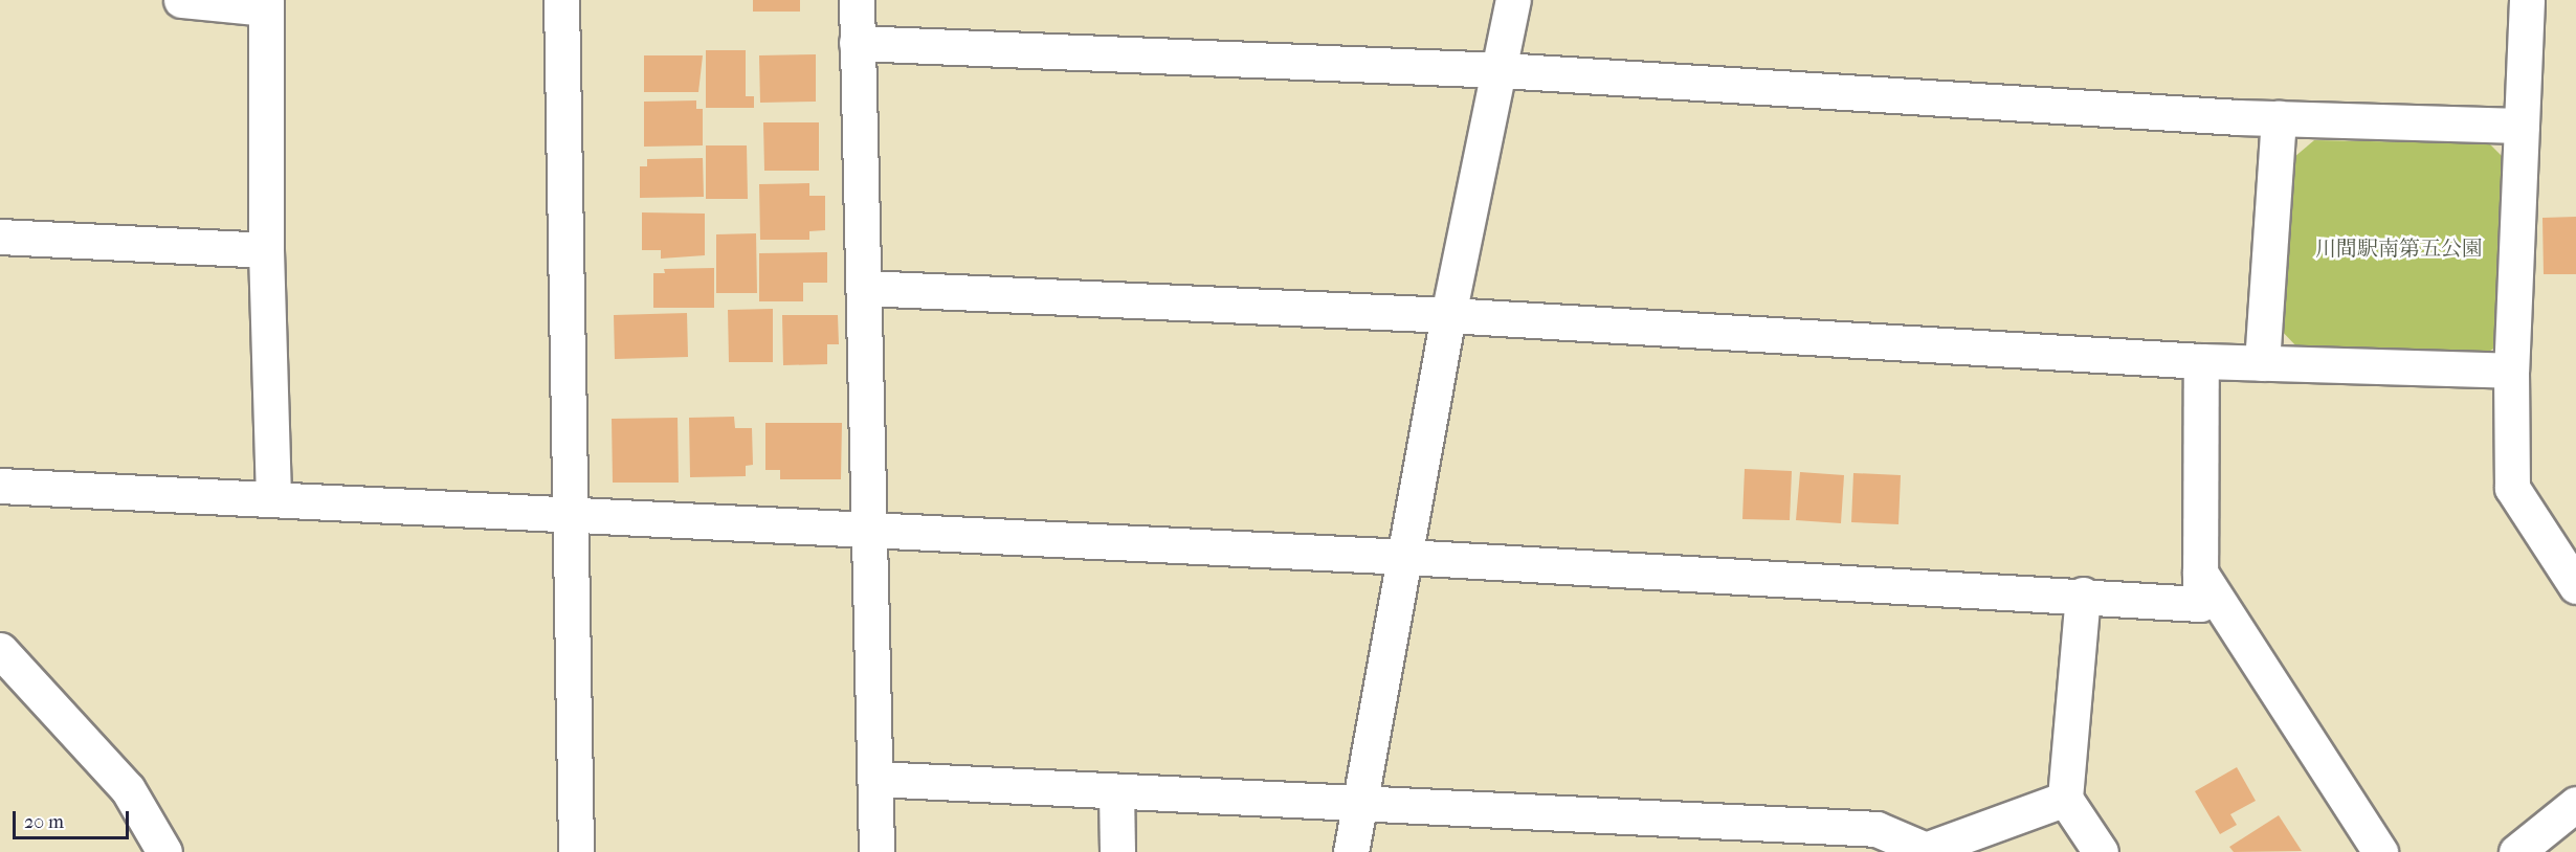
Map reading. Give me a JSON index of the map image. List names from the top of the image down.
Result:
{
  "parks": ["川間駅南第五公園"],
  "scale_bar": "20 m"
}
